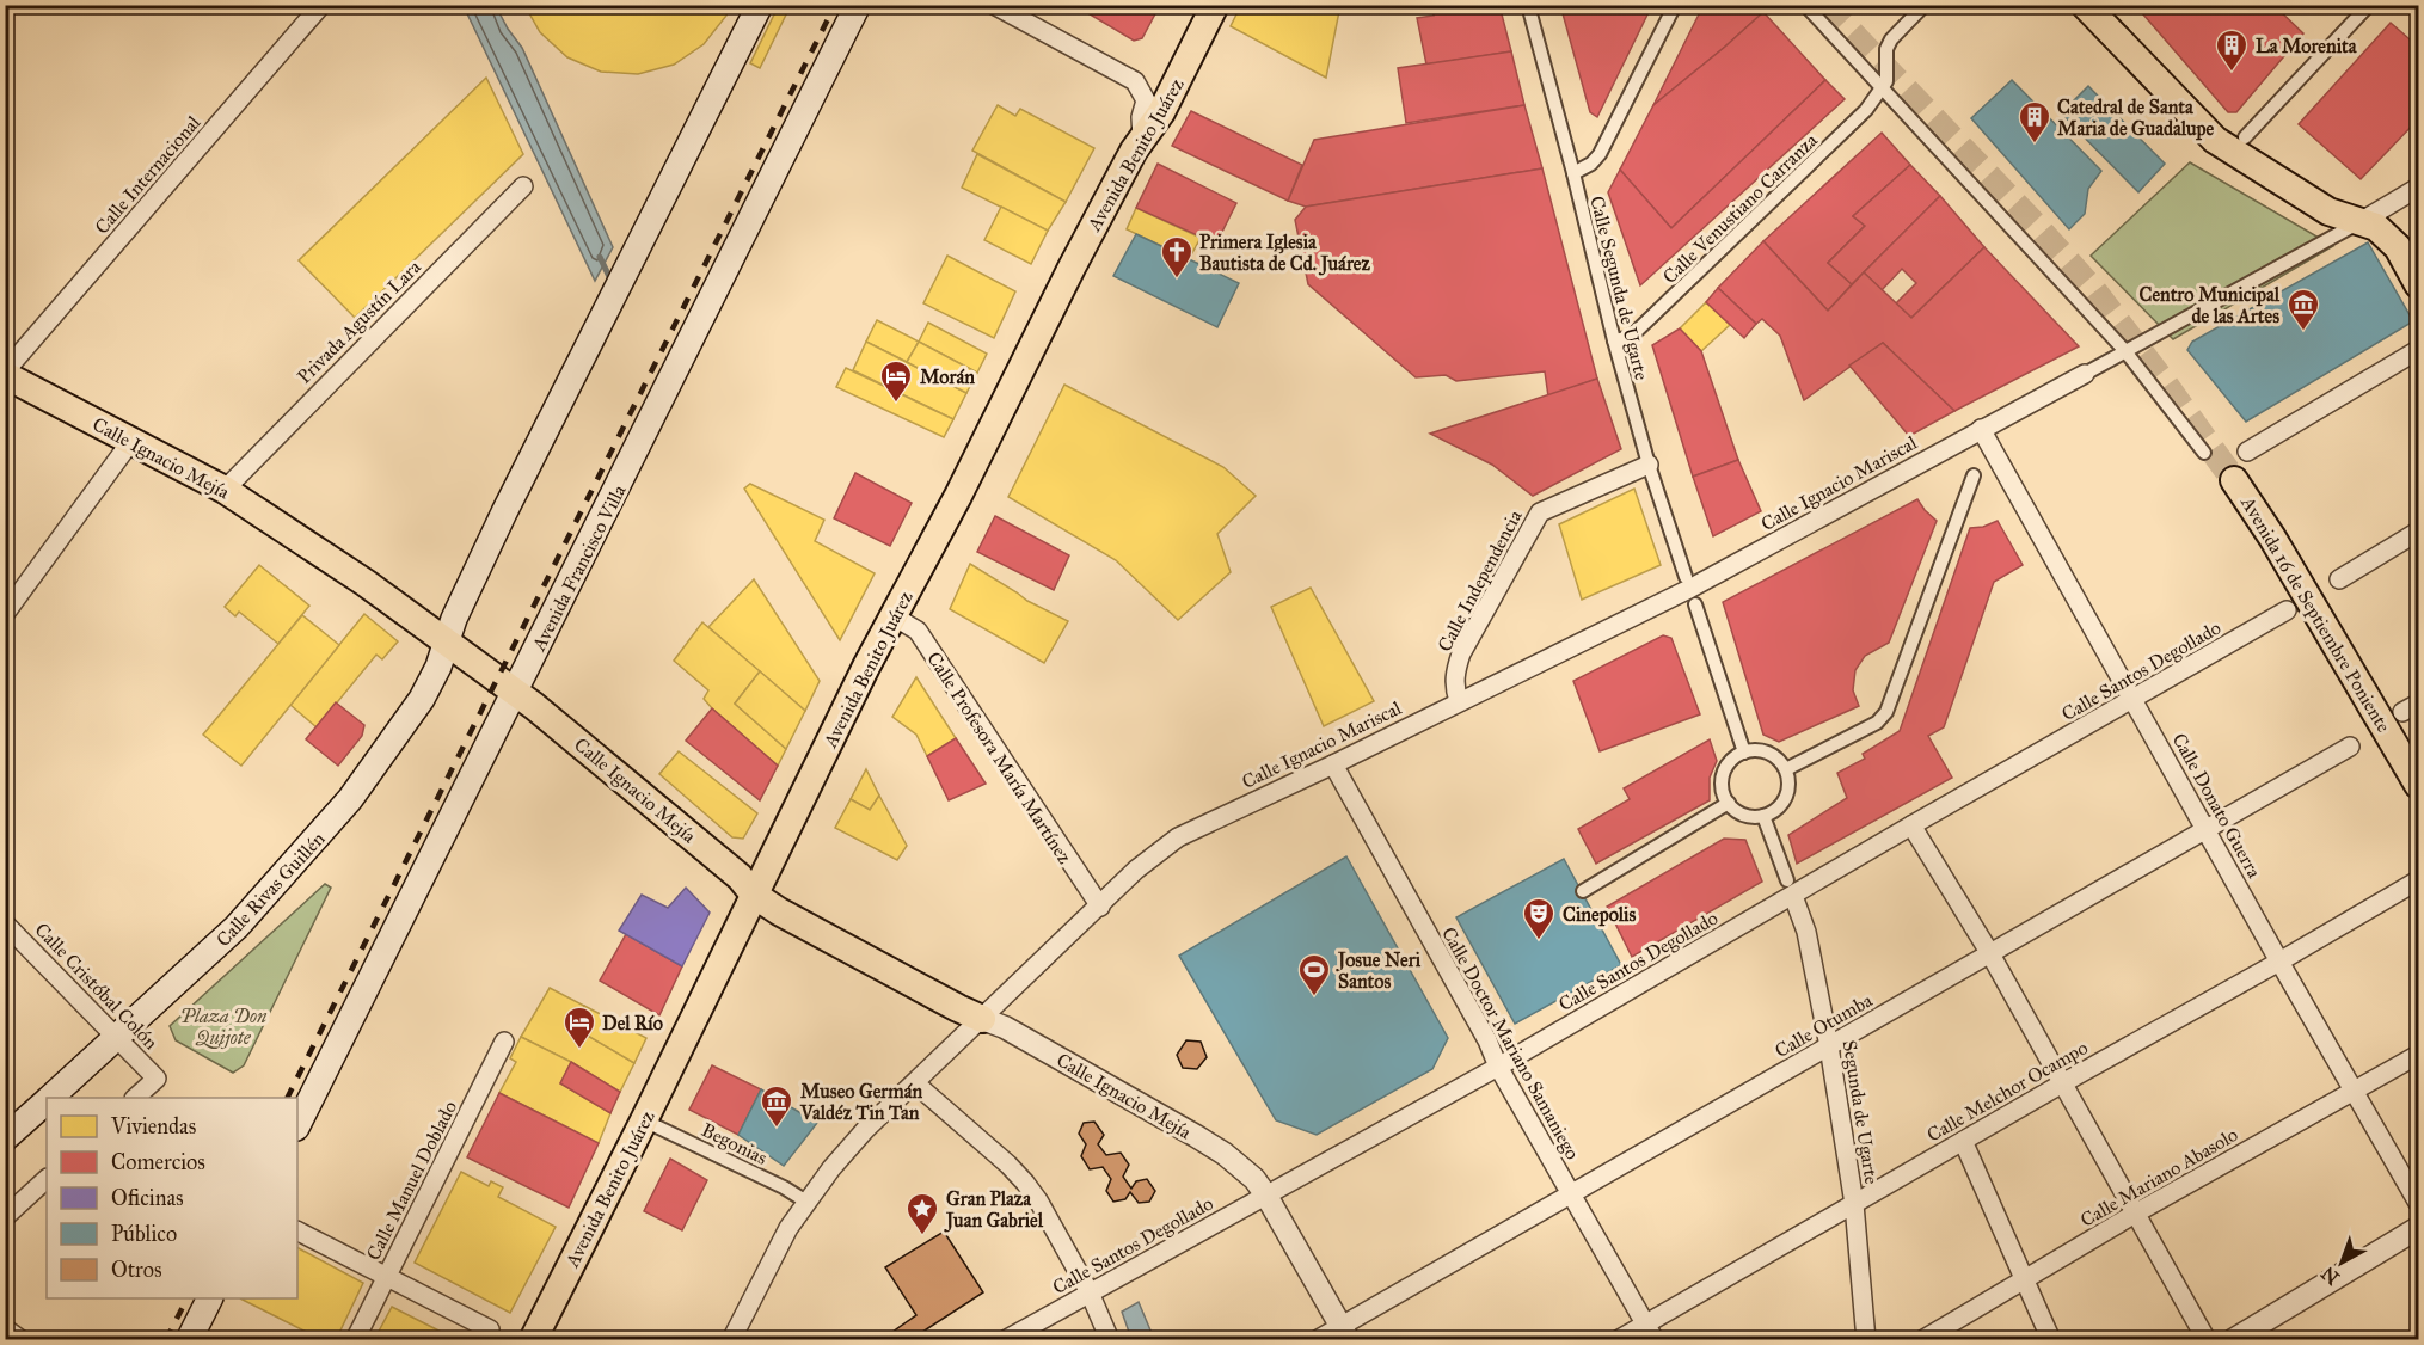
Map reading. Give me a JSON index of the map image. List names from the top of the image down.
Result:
{
  "streets": {
    "main road": [
      "Avenida Benito Juárez",
      "Calle Ignacio Mejía",
      "Avenida Francisco Villa",
      "Avenida 16 de Septiembre Poniente",
      "Calle Rivas Guillén"
    ],
    "street": [
      "Calle Internacional",
      "Calle Venustiano Carranza",
      "Calle Segunda de Ugarte",
      "Privada Agustín Lara",
      "Calle Ignacio Mariscal",
      "Calle Independencia",
      "Calle Santos Degollado",
      "Calle Profesora María Martínez",
      "Calle Donato Guerra",
      "Calle Cristóbal Colón",
      "Calle Otumba",
      "Calle Doctor Mariano Samaniego",
      "Calle Melchor Ocampo",
      "Segunda de Ugarte",
      "Begonias",
      "Calle Mariano Abasolo",
      "Calle Manuel Doblado"
    ]
  },
  "crossings": [
    ["Avenida Benito Juárez", "Calle Ignacio Mejía"],
    ["Avenida Benito Juárez", "Calle Profesora María Martínez"],
    ["Avenida Benito Juárez", "Begonias"],
    ["Calle Internacional", "Calle Ignacio Mejía"],
    ["Calle Venustiano Carranza", "Calle Segunda de Ugarte"],
    ["Calle Segunda de Ugarte", "Calle Independencia"],
    ["Privada Agustín Lara", "Calle Ignacio Mejía"],
    ["Calle Ignacio Mejía", "Calle Ignacio Mariscal"],
    ["Calle Ignacio Mejía", "Avenida Francisco Villa"],
    ["Calle Ignacio Mejía", "Calle Santos Degollado"],
    ["Calle Ignacio Mejía", "Calle Rivas Guillén"],
    ["Calle Ignacio Mariscal", "Calle Independencia"],
    ["Calle Ignacio Mariscal", "Calle Profesora María Martínez"],
    ["Calle Ignacio Mariscal", "Calle Donato Guerra"],
    ["Calle Ignacio Mariscal", "Calle Doctor Mariano Samaniego"],
    ["Calle Ignacio Mariscal", "Begonias"],
    ["Calle Santos Degollado", "Calle Donato Guerra"],
    ["Calle Santos Degollado", "Calle Doctor Mariano Samaniego"],
    ["Calle Santos Degollado", "Segunda de Ugarte"],
    ["Calle Donato Guerra", "Calle Otumba"],
    ["Calle Donato Guerra", "Calle Melchor Ocampo"],
    ["Calle Donato Guerra", "Calle Mariano Abasolo"],
    ["Calle Rivas Guillén", "Calle Cristóbal Colón"],
    ["Calle Otumba", "Calle Doctor Mariano Samaniego"],
    ["Calle Otumba", "Segunda de Ugarte"],
    ["Calle Doctor Mariano Samaniego", "Calle Melchor Ocampo"],
    ["Calle Melchor Ocampo", "Segunda de Ugarte"]
  ],
  "parks": ["Plaza Don Quijote"],
  "places": {
    "building": ["La Morenita", "Catedral de Santa Maria de Guadalupe"],
    "church": ["Primera Iglesia Bautista de Cd. Juárez"],
    "museum": ["Centro Municipal de las Artes", "Museo Germán Valdéz Tin Tan"],
    "hotel": ["Morán", "Del Río"],
    "theatre": ["Cinepolis"],
    "sports": ["Josue Neri Santos"],
    "place": ["Gran Plaza Juan Gabriel"]
  },
  "legend": [
    "Viviendas",
    "Comercios",
    "Oficinas",
    "Público",
    "Otros"
  ],
  "north": "bottom left"
}
